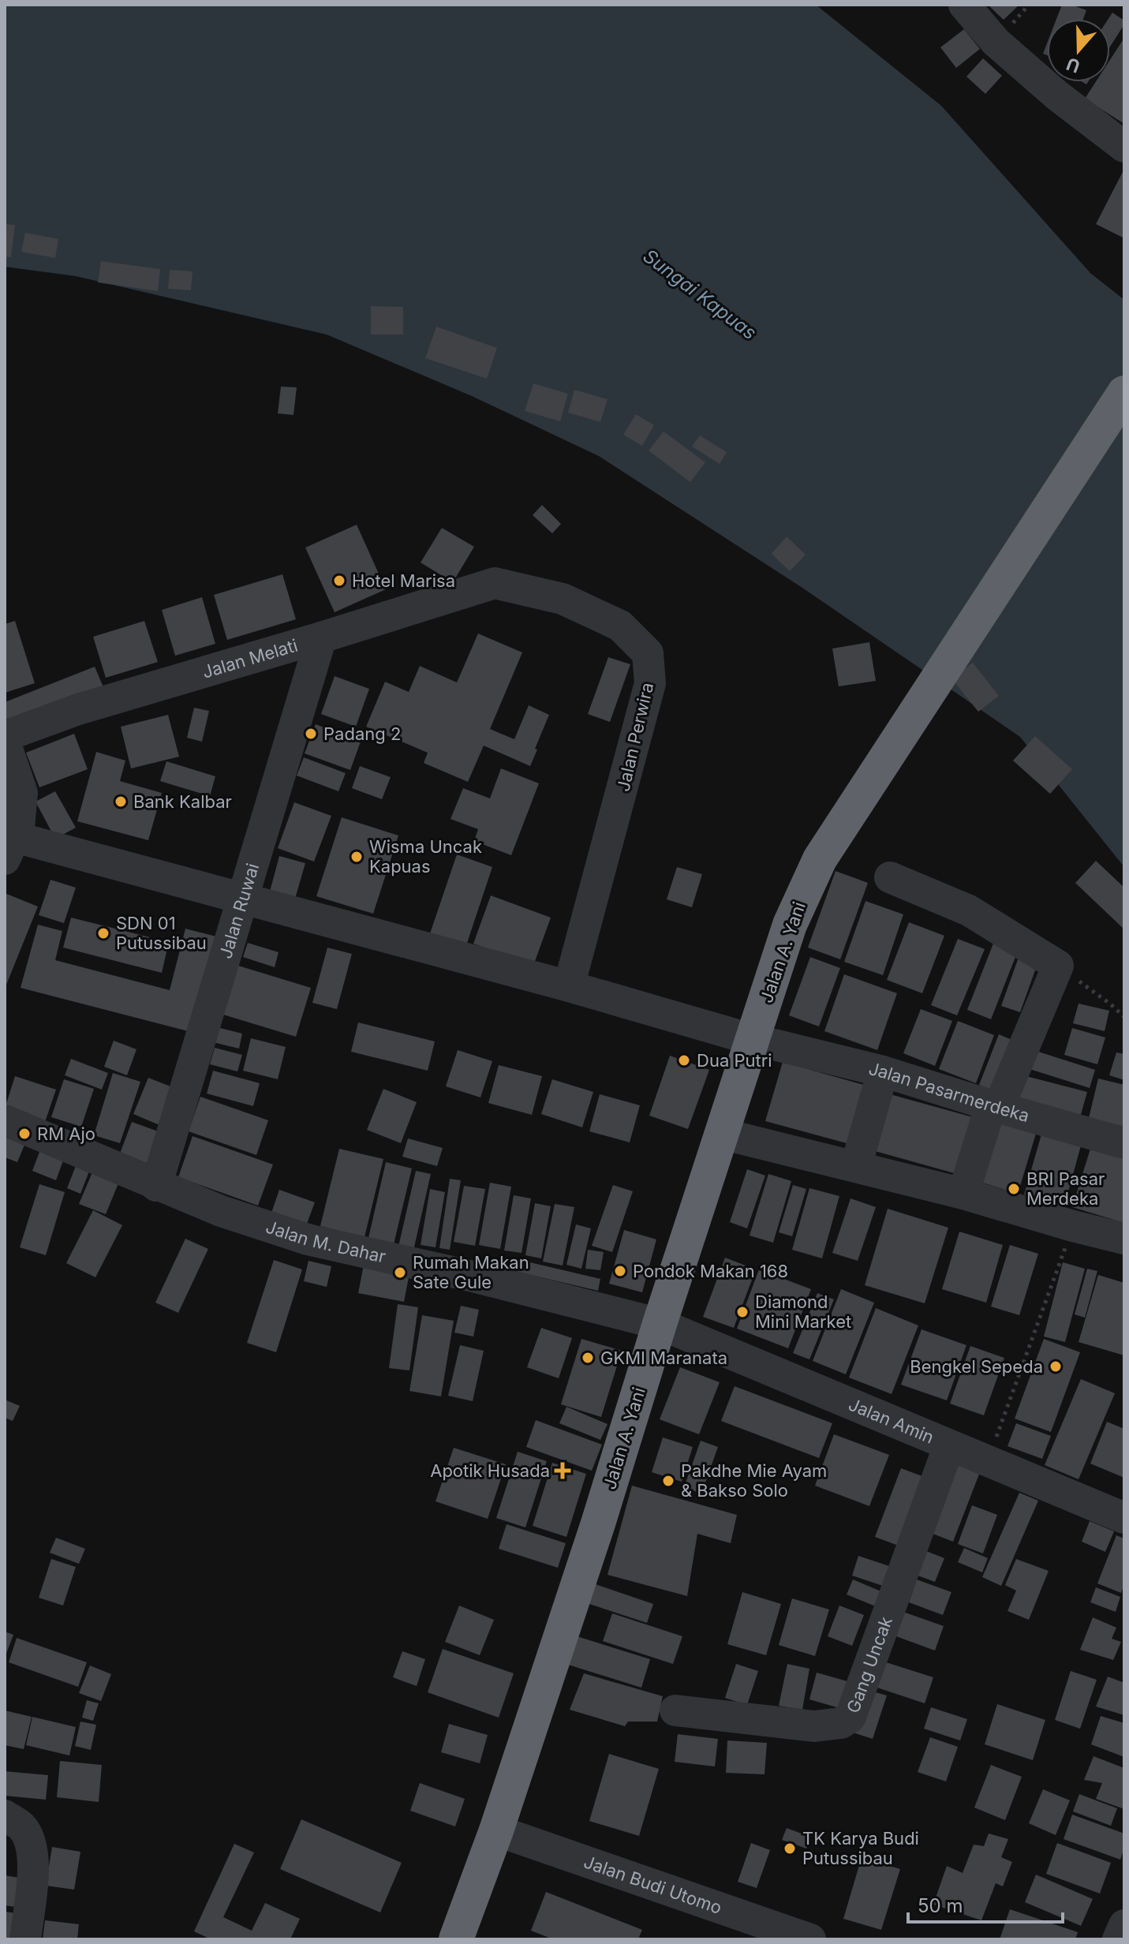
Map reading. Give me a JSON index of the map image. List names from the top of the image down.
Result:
{
  "streets": {
    "highway": ["Jalan A. Yani"],
    "street": [
      "Jalan Melati",
      "Jalan Perwira",
      "Jalan Ruwai",
      "Jalan Pasarmerdeka",
      "Jalan M. Dahar",
      "Jalan Amin",
      "Gang Uncak",
      "Jalan Budi Utomo"
    ]
  },
  "crossings": [
    ["Jalan Melati", "Jalan Perwira"],
    ["Jalan Melati", "Jalan Ruwai"],
    ["Jalan Ruwai", "Jalan M. Dahar"],
    ["Jalan A. Yani", "Jalan M. Dahar"],
    ["Jalan A. Yani", "Jalan Amin"],
    ["Jalan A. Yani", "Jalan Budi Utomo"],
    ["Jalan M. Dahar", "Jalan Amin"],
    ["Jalan Amin", "Gang Uncak"]
  ],
  "water": ["Sungai Kapuas"],
  "places": {
    "other": [
      "Hotel Marisa",
      "Padang 2",
      "Bank Kalbar",
      "Wisma Uncak Kapuas",
      "SDN 01 Putussibau",
      "Dua Putri",
      "RM Ajo",
      "BRI Pasar Merdeka",
      "Pondok Makan 168",
      "Rumah Makan Sate Gule",
      "Diamond Mini Market",
      "GKMI Maranata",
      "Bengkel Sepeda",
      "Pakdhe Mie Ayam & Bakso Solo",
      "TK Karya Budi Putussibau"
    ],
    "health": ["Apotik Husada"]
  },
  "scale_bar": "50 m",
  "north": "bottom"
}
